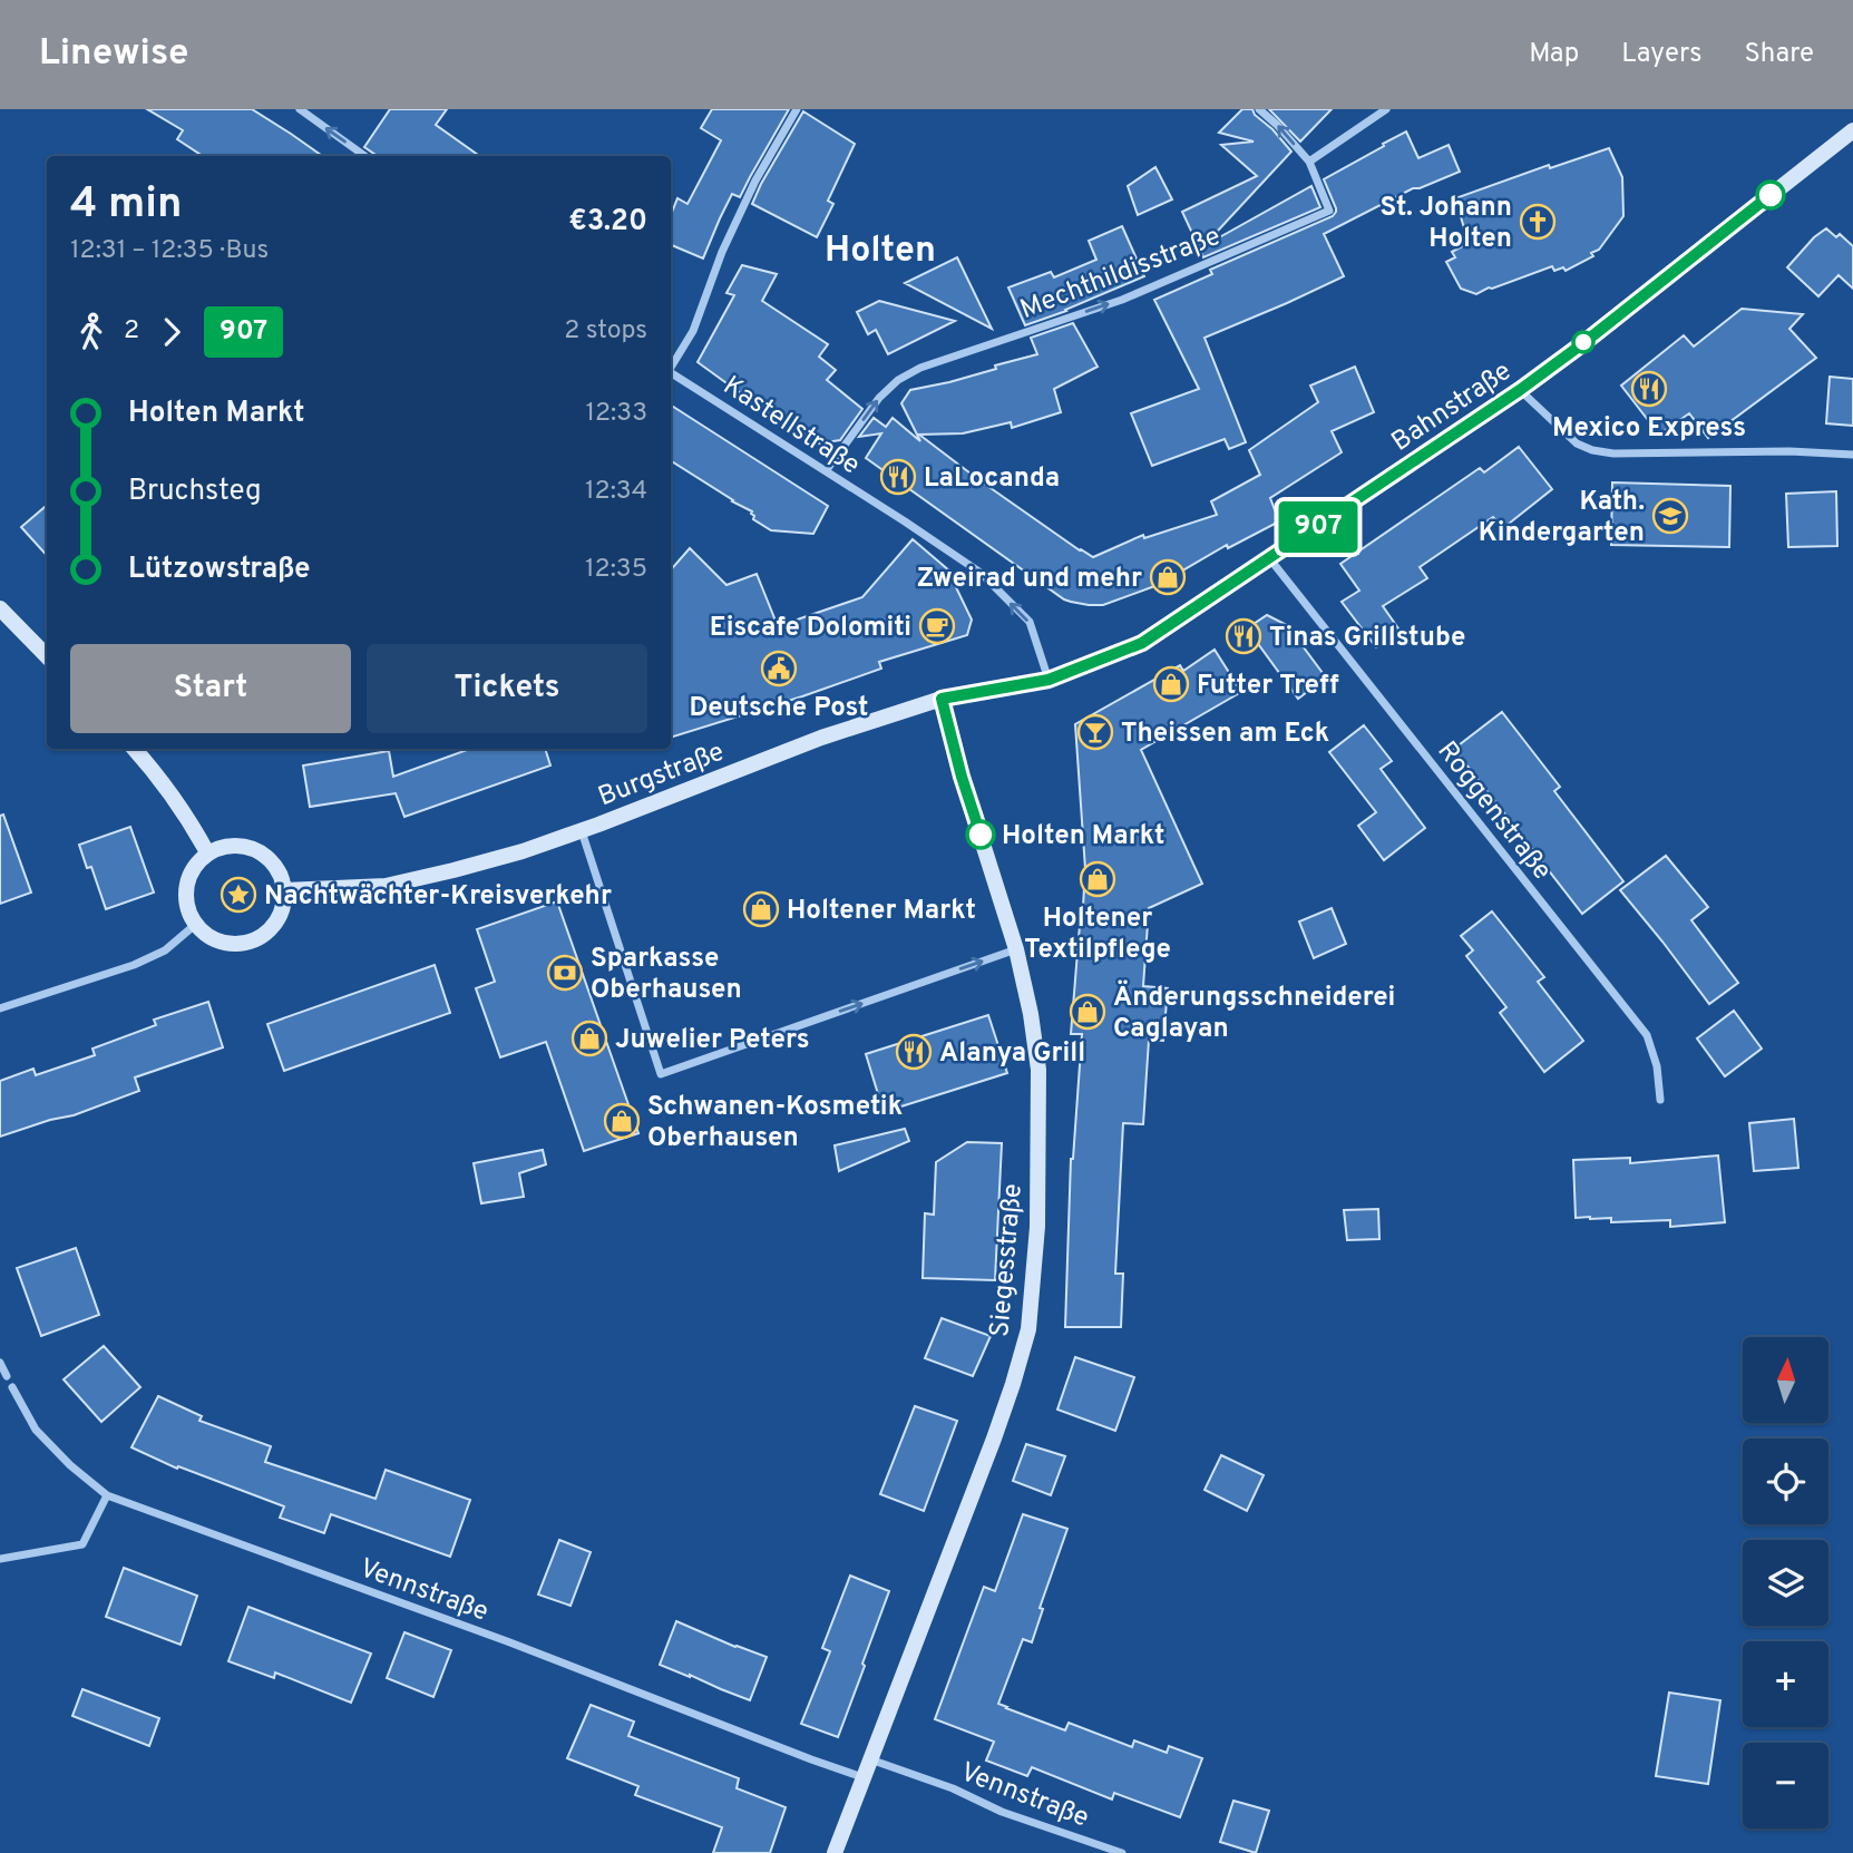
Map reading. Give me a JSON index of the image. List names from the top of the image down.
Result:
{
  "streets": {
    "main road": ["Bahnstraße", "Burgstraße", "Siegesstraße"],
    "street": [
      "Mechthildisstraße",
      "Kastellstraße",
      "Roggenstraße",
      "Vennstraße"
    ]
  },
  "crossings": [
    ["Mechthildisstraße", "Kastellstraße"],
    ["Bahnstraße", "Kastellstraße"],
    ["Bahnstraße", "Burgstraße"],
    ["Bahnstraße", "Roggenstraße"],
    ["Kastellstraße", "Burgstraße"],
    ["Burgstraße", "Siegesstraße"],
    ["Siegesstraße", "Vennstraße"]
  ],
  "one_way": ["Mechthildisstraße", "Kastellstraße"],
  "districts": ["Holten"],
  "places": {
    "church": ["St. Johann Holten"],
    "restaurant": [
      "Mexico Express",
      "LaLocanda",
      "Tinas Grillstube",
      "Alanya Grill"
    ],
    "school or university": ["Kath. Kindergarten"],
    "shop": [
      "Zweirad und mehr",
      "Futter Treff",
      "Holtener Textilpflege",
      "Holtener Markt",
      "Änderungsschneiderei Caglayan",
      "Juwelier Peters",
      "Schwanen-Kosmetik Oberhausen"
    ],
    "cafe": ["Eiscafe Dolomiti"],
    "public building": ["Deutsche Post"],
    "bar": ["Theissen am Eck"],
    "other": ["Holten Markt"],
    "place": ["Nachtwächter-Kreisverkehr"],
    "bank": ["Sparkasse Oberhausen"]
  },
  "lines": ["bus line 907"],
  "north": "top",
  "page": {
    "header": "Linewise",
    "nav": ["Map", "Layers", "Share"],
    "on_map": "907",
    "heading": ["4 min", "12:31 – 12:35 · Bus", "€3.20"],
    "legs": ["2", "907", "2 stops"],
    "list": [
      {
        "name": "Holten Markt",
        "value": "12:33"
      },
      {
        "name": "Bruchsteg",
        "value": "12:34"
      },
      {
        "name": "Lützowstraße",
        "value": "12:35"
      }
    ],
    "buttons": ["Start", "Tickets"],
    "map_buttons": ["+", "−"]
  }
}
